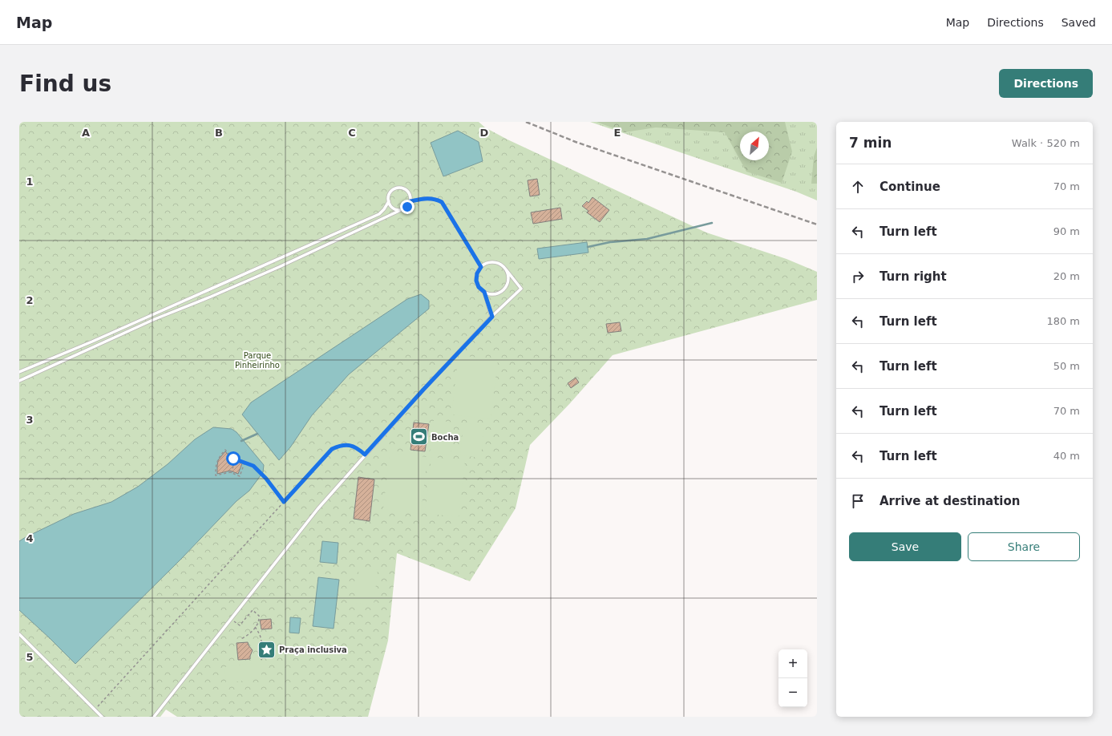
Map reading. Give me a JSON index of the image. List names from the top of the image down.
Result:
{
  "parks": ["Parque Pinheirinho"],
  "places": {
    "sports": ["Bocha"],
    "place": ["Praça inclusiva"]
  },
  "north": "top right",
  "page": {
    "header": "Map",
    "nav": ["Map", "Directions", "Saved"],
    "buttons": [
      "Directions",
      ["Save", "Share"]
    ],
    "title": "Find us",
    "heading": ["7 min", "Walk · 520 m"],
    "list": [
      ["Continue", "70 m"],
      ["Turn left", "90 m"],
      ["Turn right", "20 m"],
      ["Turn left", "180 m"],
      ["Turn left", "50 m"],
      ["Turn left", "70 m"],
      ["Turn left", "40 m"],
      "Arrive at destination"
    ],
    "map_buttons": ["+", "−"]
  },
  "grid": {
    "columns": [
      "A",
      "B",
      "C",
      "D",
      "E"
    ],
    "rows": [
      "1",
      "2",
      "3",
      "4",
      "5"
    ]
  }
}
